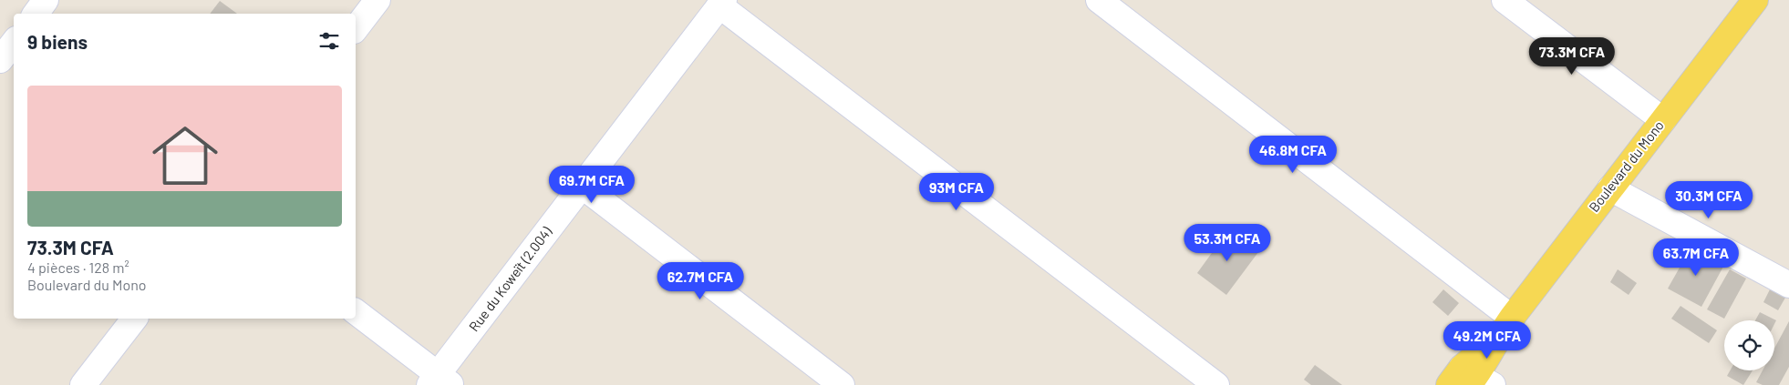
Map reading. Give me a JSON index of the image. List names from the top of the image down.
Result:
{
  "streets": {
    "main road": ["Boulevard du Mono"],
    "street": ["Rue du Koweït (2.004)"]
  },
  "page": {
    "heading": "9 biens",
    "price": [
      "73.3M CFA",
      "46.8M CFA",
      "69.7M CFA",
      "93M CFA",
      "30.3M CFA",
      "53.3M CFA",
      "63.7M CFA",
      "62.7M CFA",
      "49.2M CFA"
    ],
    "list": [
      {
        "name": "73.3M CFA",
        "note": "4 pièces · 128 m² · Boulevard du Mono"
      }
    ]
  }
}
